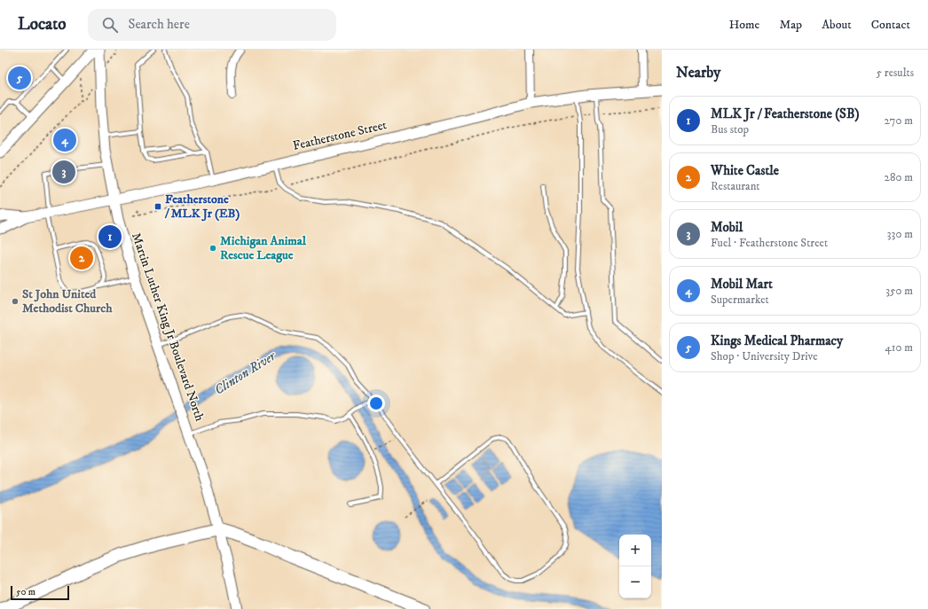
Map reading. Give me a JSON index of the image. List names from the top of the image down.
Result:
{
  "streets": {
    "main road": ["Featherstone Street", "Martin Luther King Jr Boulevard North"]
  },
  "crossings": [
    ["Featherstone Street", "Martin Luther King Jr Boulevard North"]
  ],
  "water": ["Clinton River"],
  "places": {
    "transit": ["Featherstone / MLK Jr (EB)"],
    "other": ["Michigan Animal Rescue League", "St John United Methodist Church"]
  },
  "scale_bar": "50 m",
  "page": {
    "header": "Locato",
    "search": "Search here",
    "nav": [
      "Home",
      "Map",
      "About",
      "Contact"
    ],
    "heading": ["Nearby", "5 results"],
    "pins": [
      "5",
      "4",
      "3",
      "1",
      "2"
    ],
    "list": [
      {
        "mark": "1",
        "name": "MLK Jr / Featherstone (SB)",
        "note": "Bus stop",
        "value": "270 m"
      },
      {
        "mark": "2",
        "name": "White Castle",
        "note": "Restaurant",
        "value": "280 m"
      },
      {
        "mark": "3",
        "name": "Mobil",
        "note": "Fuel · Featherstone Street",
        "value": "330 m"
      },
      {
        "mark": "4",
        "name": "Mobil Mart",
        "note": "Supermarket",
        "value": "350 m"
      },
      {
        "mark": "5",
        "name": "Kings Medical Pharmacy",
        "note": "Shop · University Drive",
        "value": "410 m"
      }
    ],
    "map_buttons": ["+", "−"],
    "scale": "50 m"
  }
}
